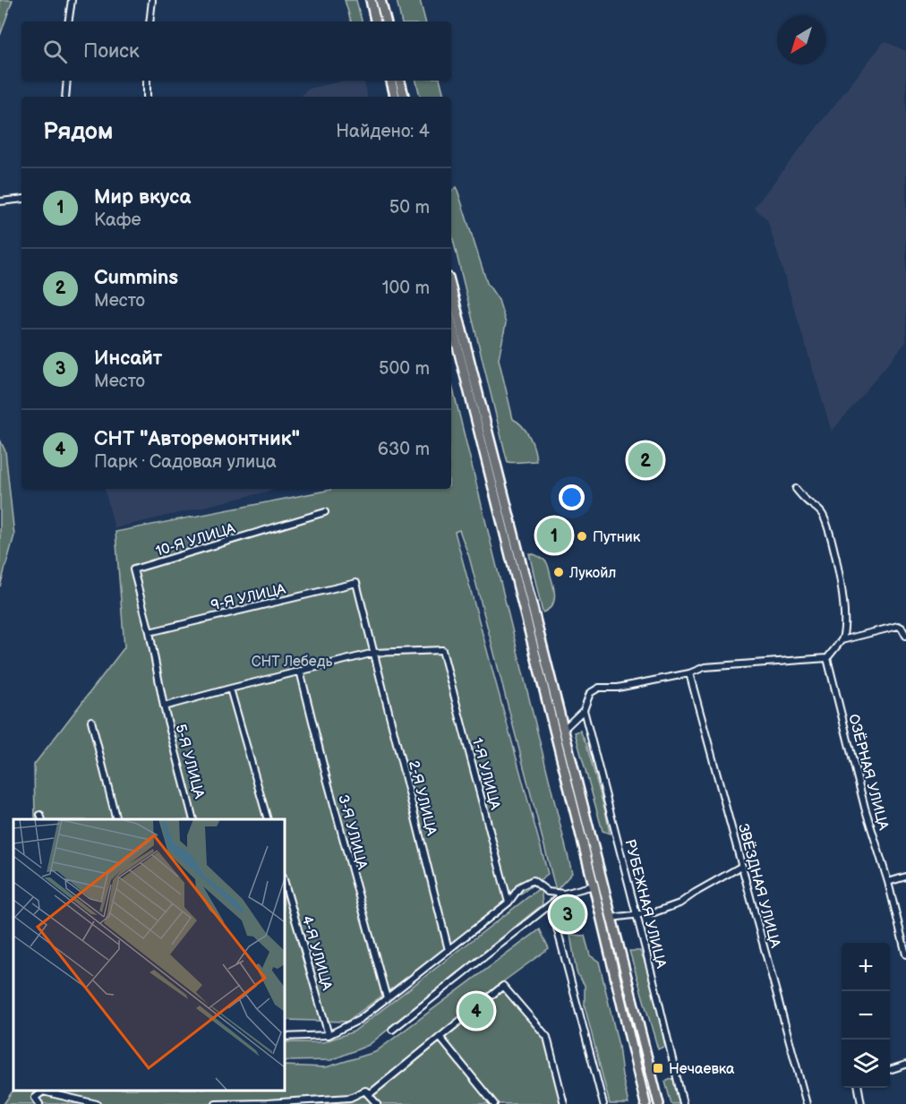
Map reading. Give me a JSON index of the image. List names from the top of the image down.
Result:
{
  "streets": {
    "street": [
      "10-Я УЛИЦА",
      "9-Я УЛИЦА",
      "5-Я УЛИЦА",
      "ОЗЁРНАЯ УЛИЦА",
      "1-Я УЛИЦА",
      "2-Я УЛИЦА",
      "3-Я УЛИЦА",
      "ЗВЁЗДНАЯ УЛИЦА",
      "РУБЕЖНАЯ УЛИЦА",
      "4-Я УЛИЦА"
    ]
  },
  "crossings": [
    ["10-Я УЛИЦА", "9-Я УЛИЦА"],
    ["9-Я УЛИЦА", "1-Я УЛИЦА"],
    ["9-Я УЛИЦА", "2-Я УЛИЦА"],
    ["1-Я УЛИЦА", "2-Я УЛИЦА"]
  ],
  "parks": ["СНТ Лебедь"],
  "places": {
    "other": ["Путник", "Лукойл"],
    "transit": ["Нечаевка"]
  },
  "north": "bottom left",
  "page": {
    "search": "Поиск",
    "heading": ["Рядом", "Найдено: 4"],
    "list": [
      {
        "mark": "1",
        "name": "Мир вкуса",
        "note": "Кафе",
        "value": "50 m"
      },
      {
        "mark": "2",
        "name": "Cummins",
        "note": "Место",
        "value": "100 m"
      },
      {
        "mark": "3",
        "name": "Инсайт",
        "note": "Место",
        "value": "500 m"
      },
      {
        "mark": "4",
        "name": "СНТ \"Авторемонтник\"",
        "note": "Парк · Садовая улица",
        "value": "630 m"
      }
    ],
    "pins": [
      "2",
      "1",
      "3",
      "4"
    ],
    "map_buttons": ["+", "−"]
  }
}
